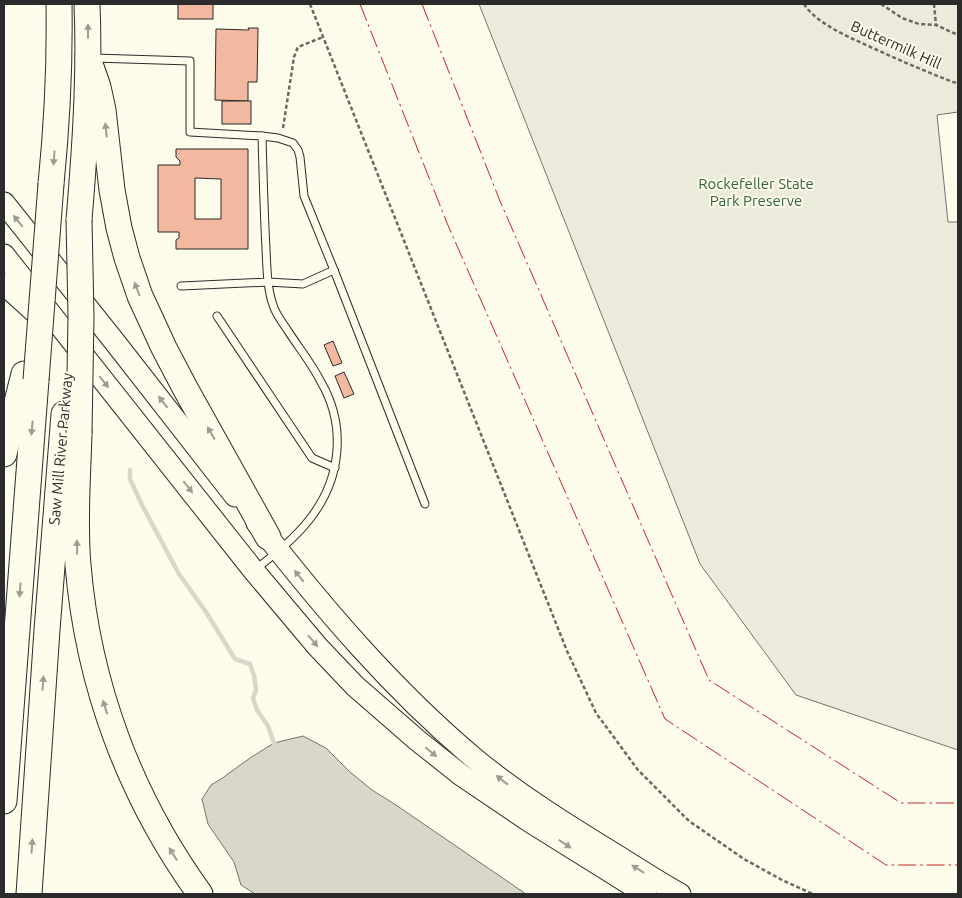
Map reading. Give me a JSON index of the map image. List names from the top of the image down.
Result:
{
  "streets": {
    "highway": ["Saw Mill River Parkway"],
    "path": ["Buttermilk Hill"]
  },
  "parks": ["Rockefeller State Park Preserve"]
}
